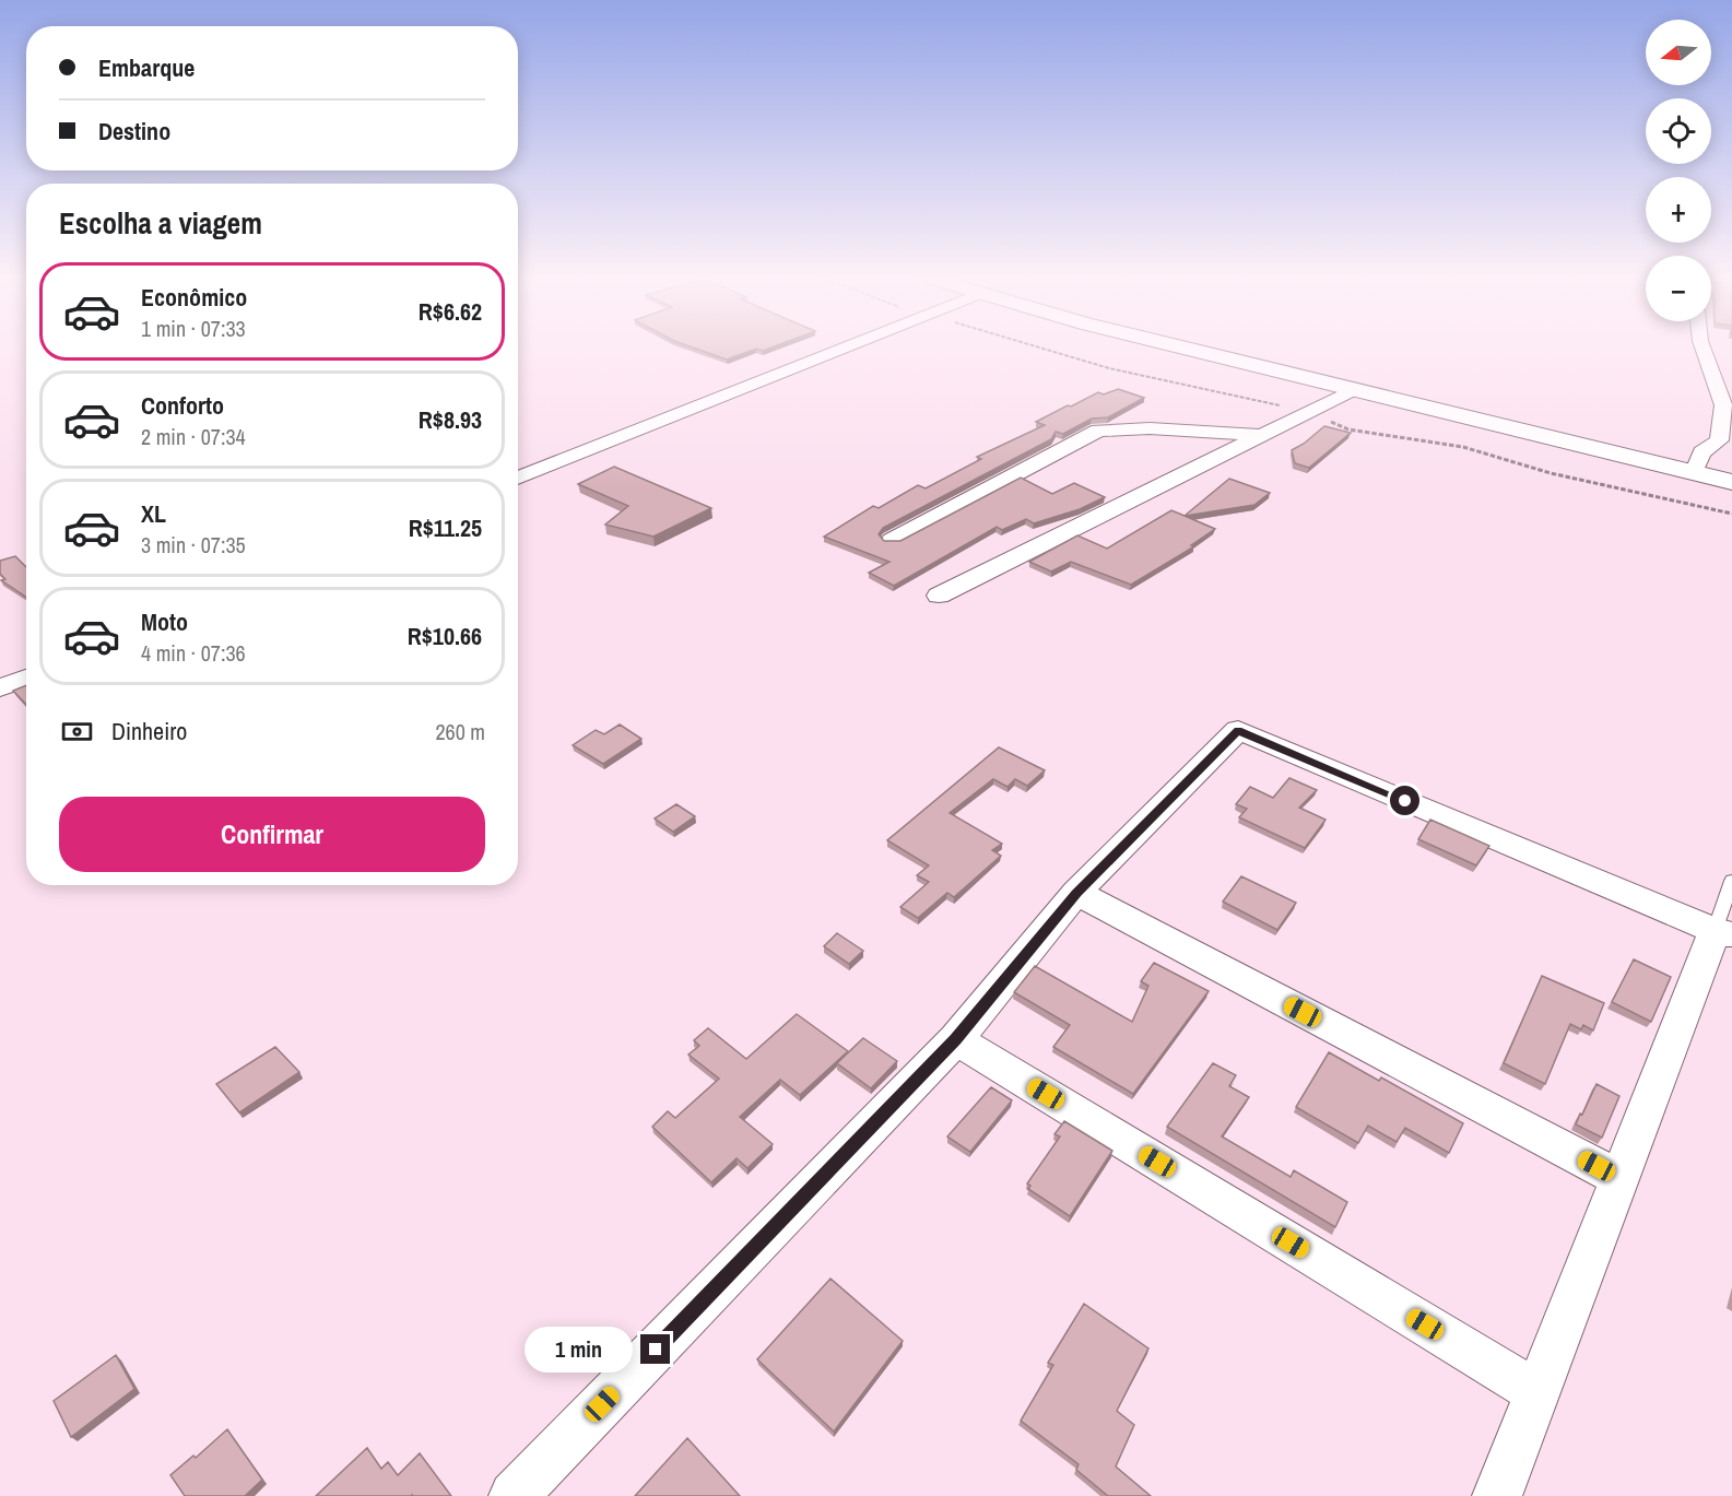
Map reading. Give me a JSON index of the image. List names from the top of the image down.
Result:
{
  "north": "left",
  "page": {
    "map_buttons": ["+", "−"],
    "banner": ["Embarque", "Destino"],
    "heading": "Escolha a viagem",
    "list": [
      {
        "name": "Econômico",
        "note": "1 min · 07:33",
        "value": "R$6.62"
      },
      {
        "name": "Conforto",
        "note": "2 min · 07:34",
        "value": "R$8.93"
      },
      {
        "name": "XL",
        "note": "3 min · 07:35",
        "value": "R$11.25"
      },
      {
        "name": "Moto",
        "note": "4 min · 07:36",
        "value": "R$10.66"
      }
    ],
    "pay": ["Dinheiro", "260 m"],
    "buttons": "Confirmar",
    "bubble": "1 min"
  }
}
